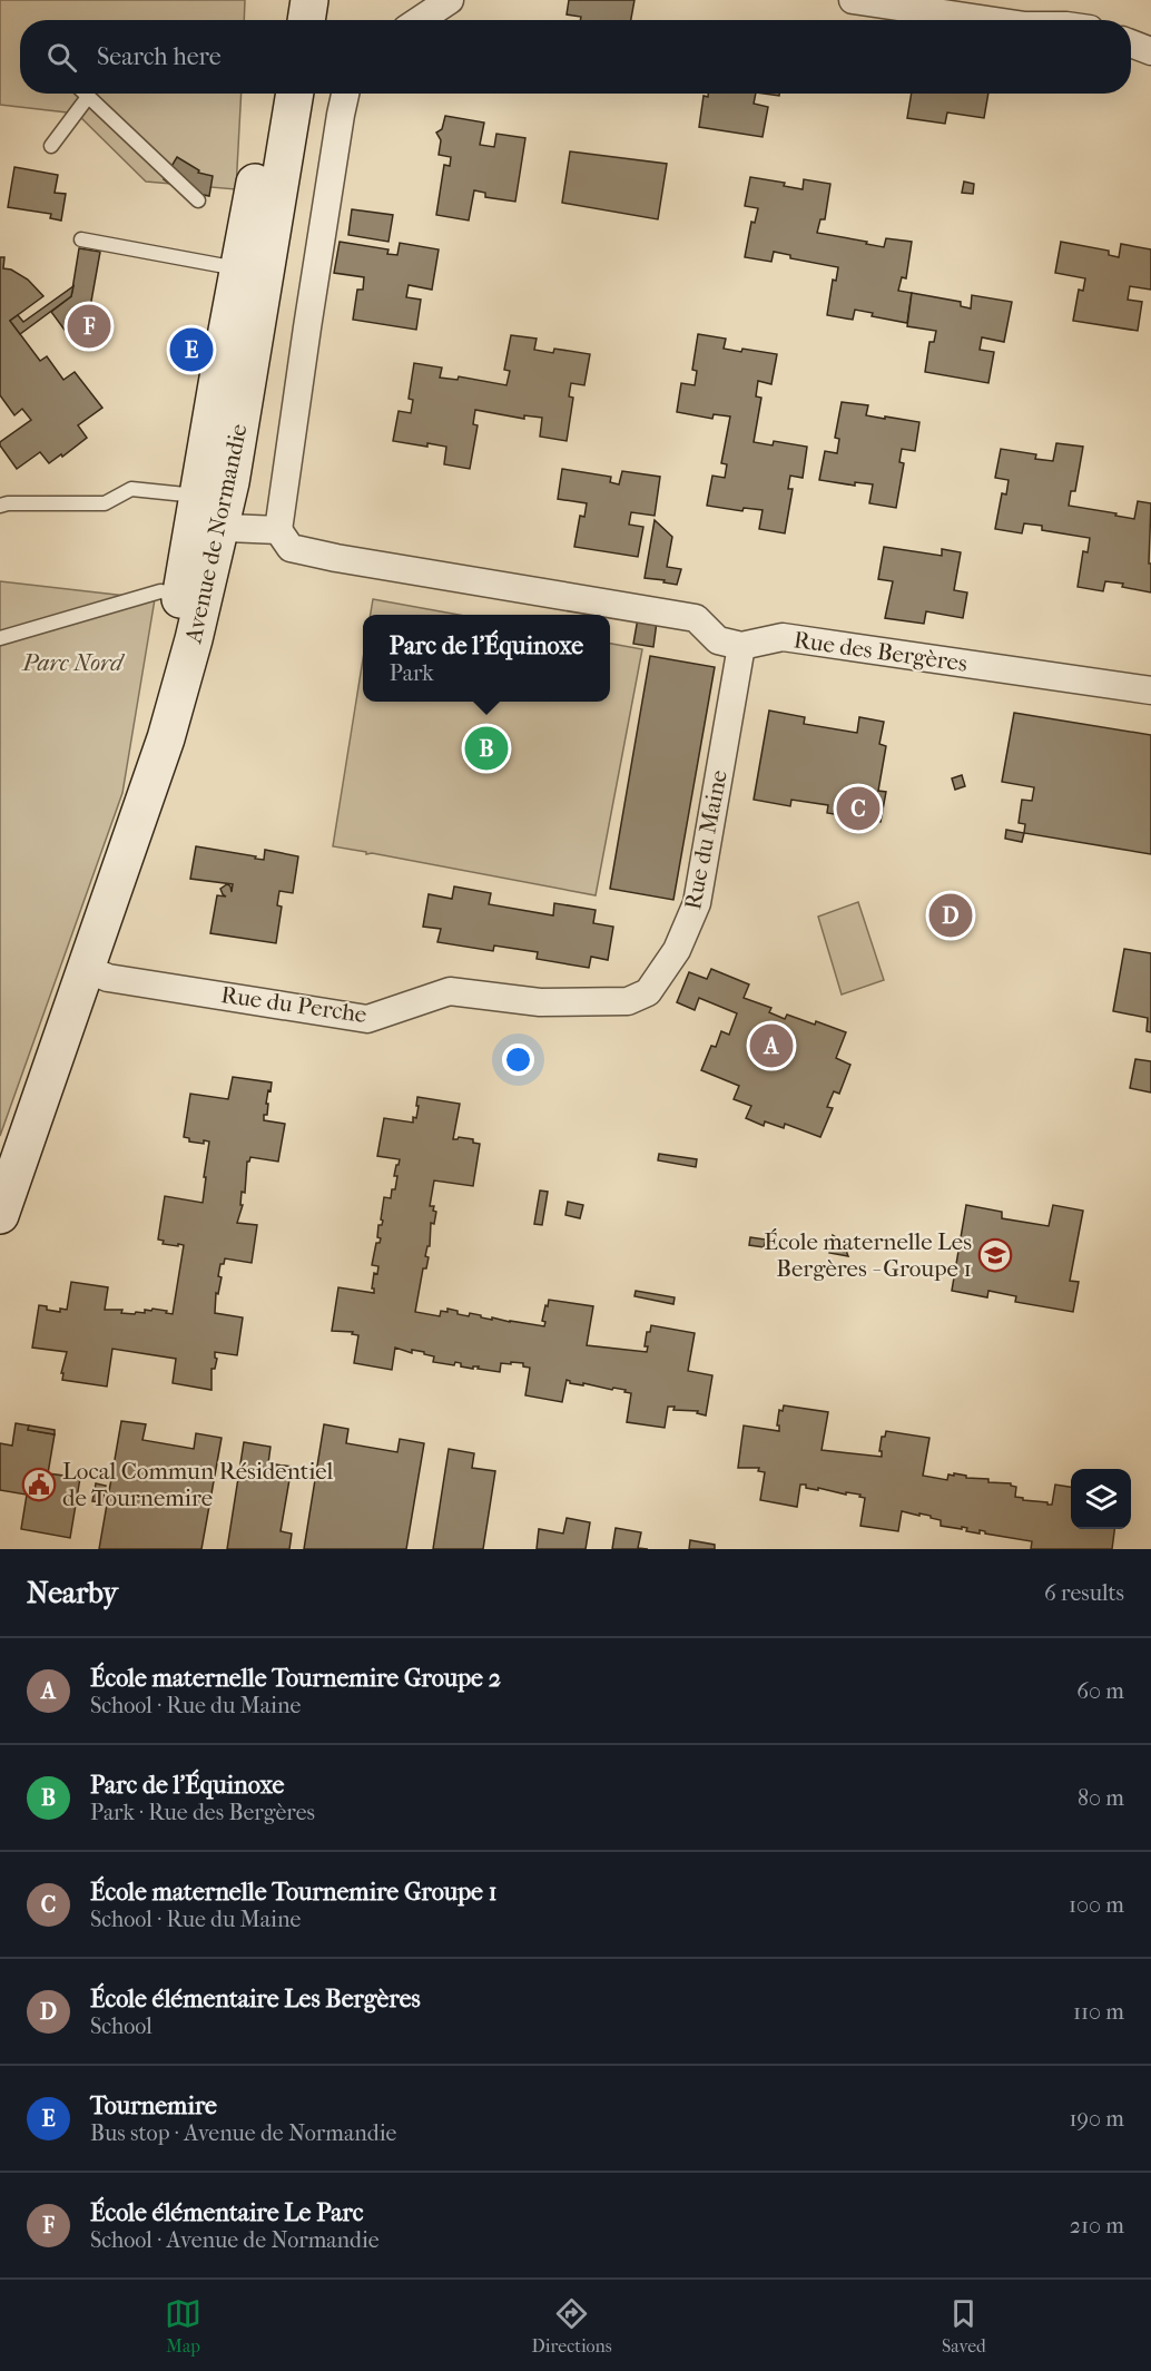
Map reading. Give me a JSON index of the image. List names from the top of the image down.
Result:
{
  "streets": {
    "street": [
      "Avenue de Normandie",
      "Rue des Bergères",
      "Rue du Maine",
      "Rue du Perche"
    ]
  },
  "crossings": [
    ["Avenue de Normandie", "Rue du Perche"],
    ["Rue des Bergères", "Rue du Maine"],
    ["Rue du Maine", "Rue du Perche"]
  ],
  "parks": ["Parc Nord"],
  "places": {
    "school or university": ["École maternelle Les Bergères - Groupe 1"],
    "public building": ["Local Commun Résidentiel de Tournemire"]
  },
  "page": {
    "search": "Search here",
    "pins": [
      "F",
      "E",
      "B",
      "C",
      "D",
      "A"
    ],
    "popup": ["Parc de l'Équinoxe", "Park"],
    "heading": ["Nearby", "6 results"],
    "list": [
      {
        "mark": "A",
        "name": "École maternelle Tournemire Groupe 2",
        "note": "School · Rue du Maine",
        "value": "60 m"
      },
      {
        "mark": "B",
        "name": "Parc de l'Équinoxe",
        "note": "Park · Rue des Bergères",
        "value": "80 m"
      },
      {
        "mark": "C",
        "name": "École maternelle Tournemire Groupe 1",
        "note": "School · Rue du Maine",
        "value": "100 m"
      },
      {
        "mark": "D",
        "name": "École élémentaire Les Bergères",
        "note": "School",
        "value": "110 m"
      },
      {
        "mark": "E",
        "name": "Tournemire",
        "note": "Bus stop · Avenue de Normandie",
        "value": "190 m"
      },
      {
        "mark": "F",
        "name": "École élémentaire Le Parc",
        "note": "School · Avenue de Normandie",
        "value": "210 m"
      }
    ],
    "nav": ["Map", "Directions", "Saved"]
  }
}
